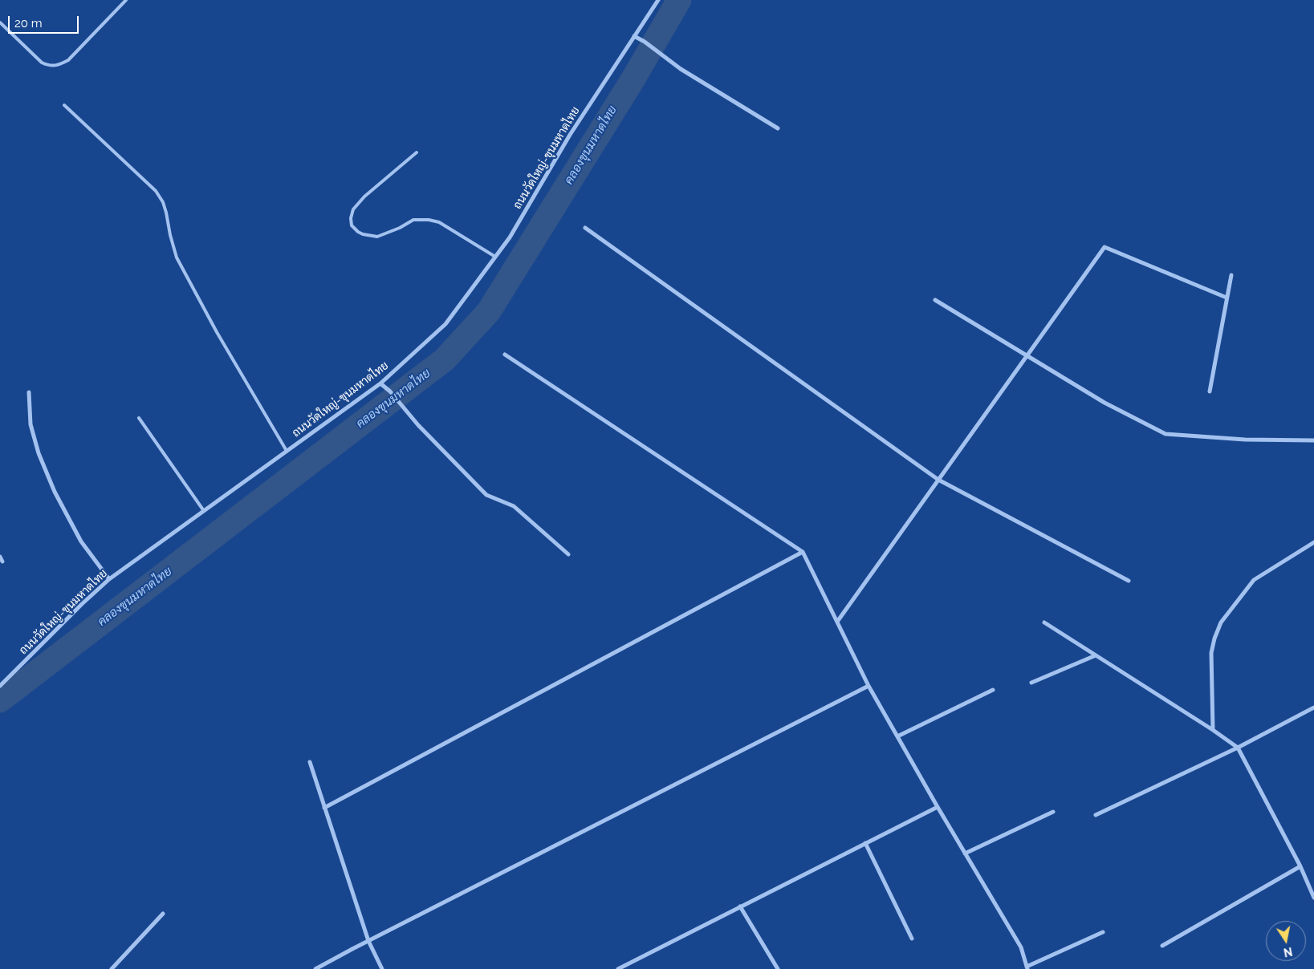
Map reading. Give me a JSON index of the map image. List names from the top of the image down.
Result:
{
  "streets": {
    "street": ["ถนนวัดใหญ่-ขุนมหาดไทย"]
  },
  "water": ["คลองขุนมหาดไทย"],
  "scale_bar": "20 m",
  "north": "bottom"
}
